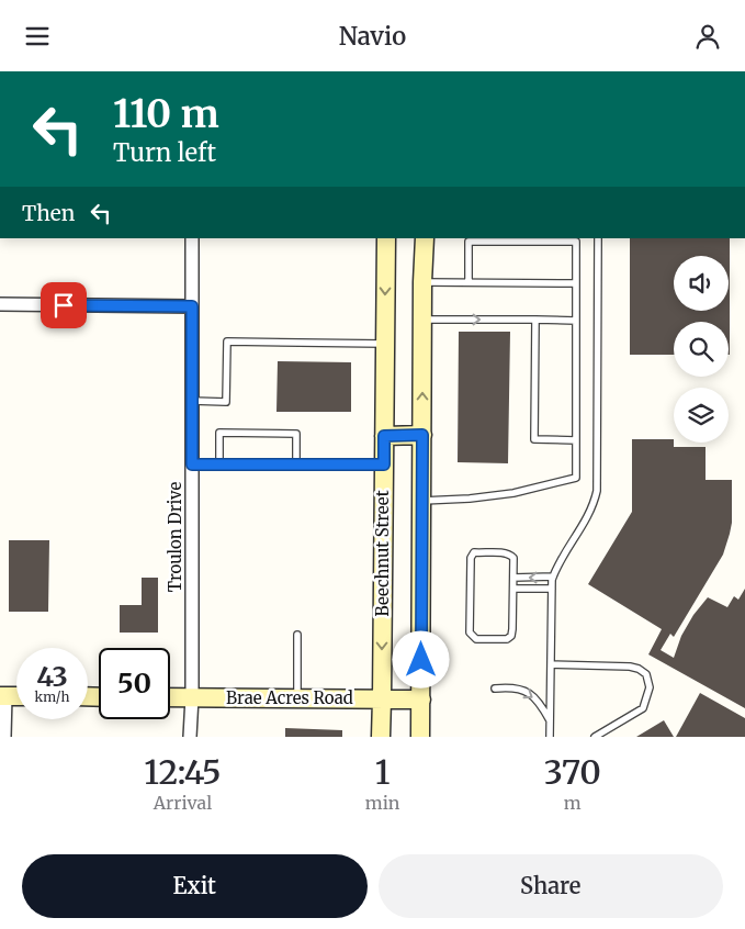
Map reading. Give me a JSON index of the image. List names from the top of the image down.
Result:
{
  "streets": {
    "main road": ["Beechnut Street", "Brae Acres Road"],
    "street": ["Troulon Drive"]
  },
  "crossings": [
    ["Troulon Drive", "Brae Acres Road"],
    ["Beechnut Street", "Brae Acres Road"]
  ],
  "page": {
    "header": "Navio",
    "turn": ["110 m", "Turn left"],
    "then": "Then",
    "speed": "43 km/h",
    "limit": "50",
    "eta": [
      "12:45",
      "Arrival",
      "1",
      "min",
      "370",
      "m"
    ],
    "buttons": ["Exit", "Share"]
  }
}
